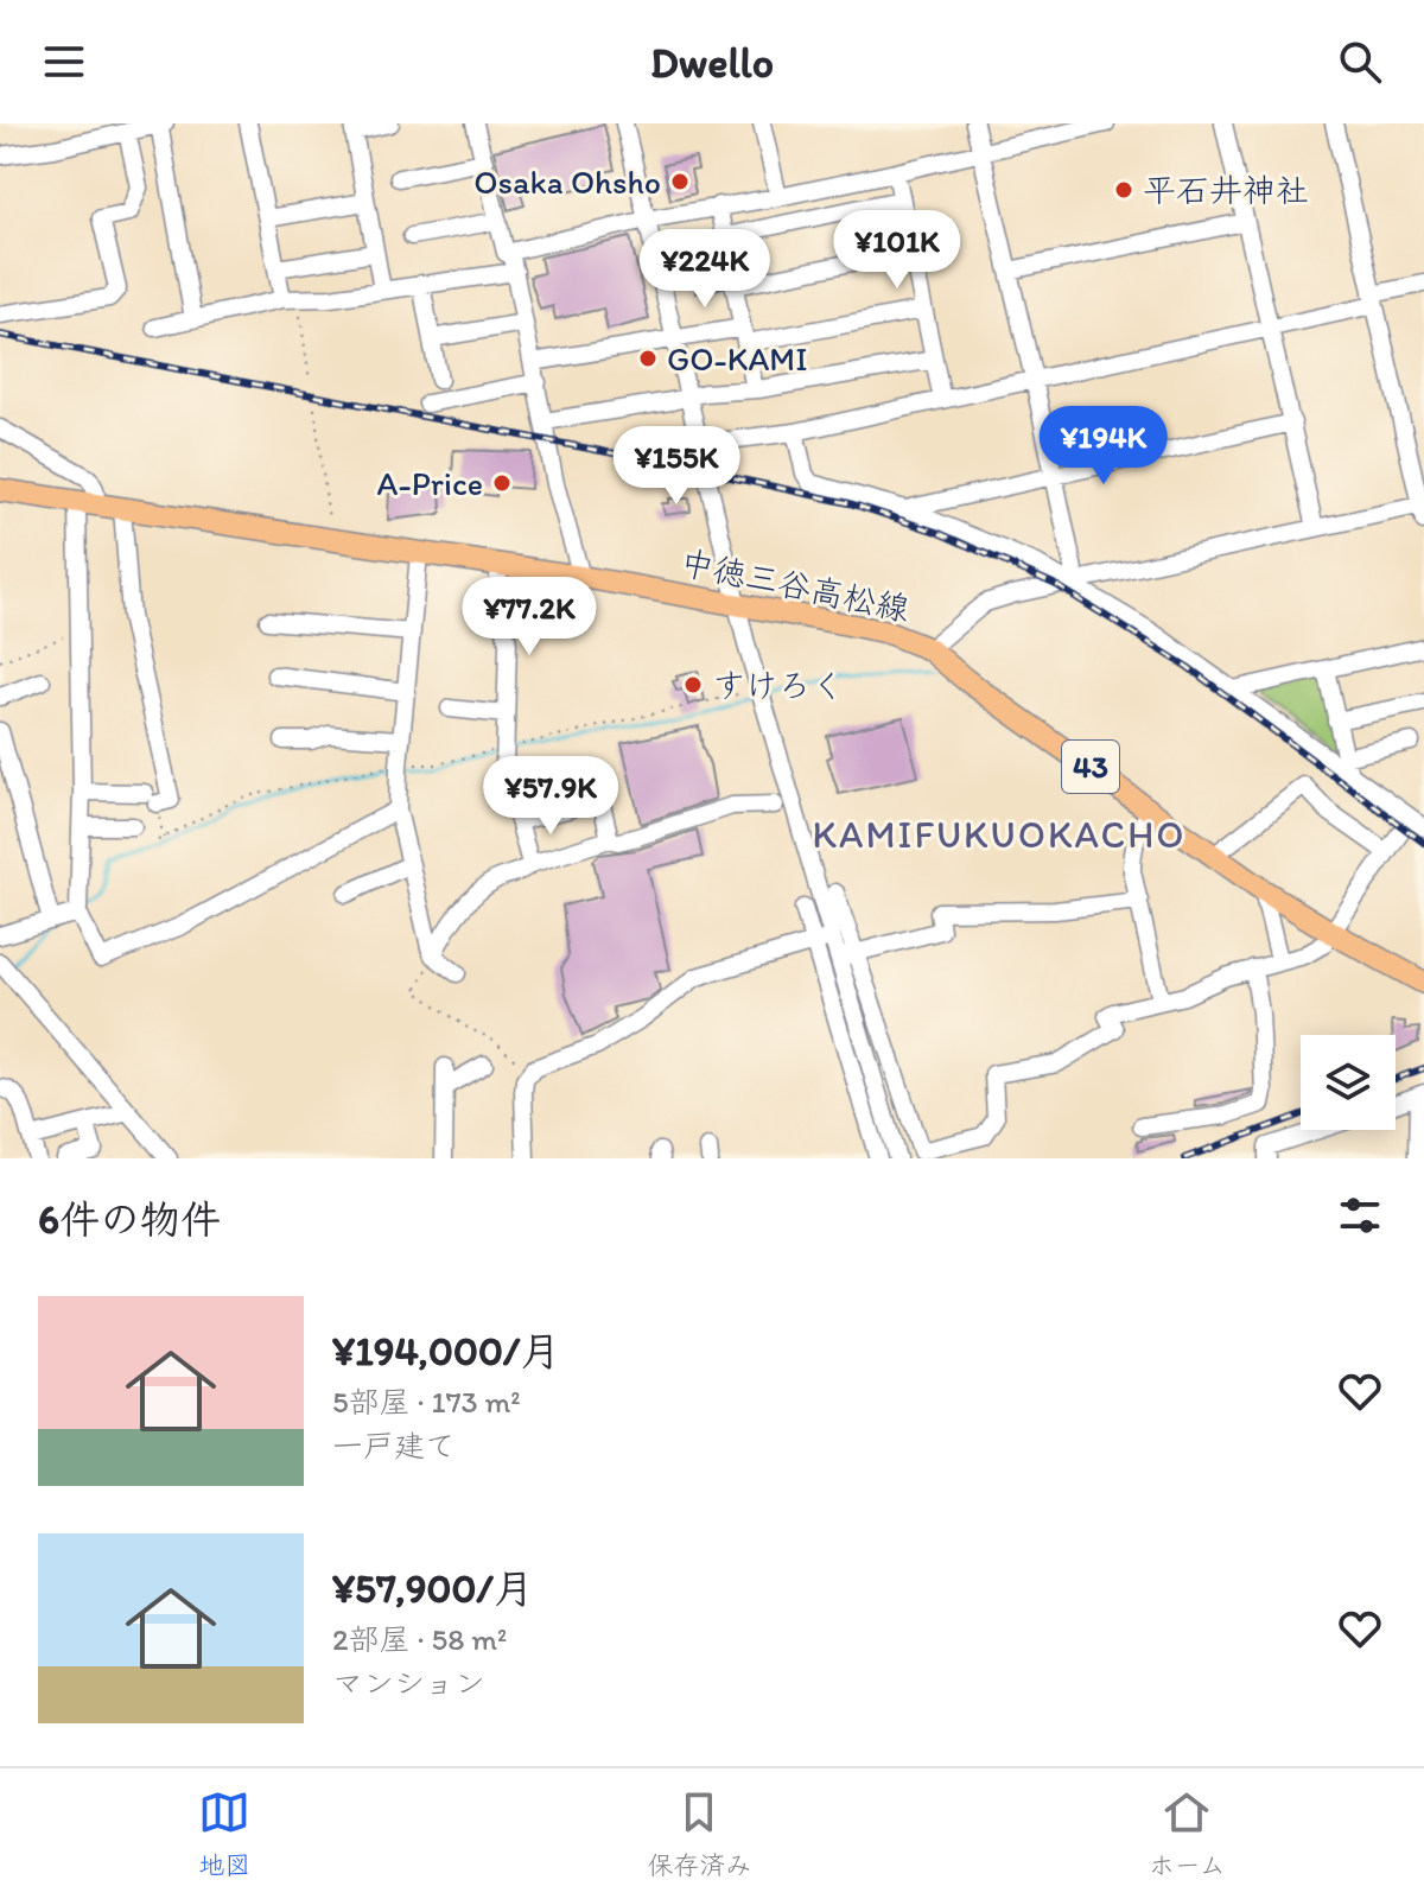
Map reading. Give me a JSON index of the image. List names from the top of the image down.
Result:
{
  "streets": {
    "main road": ["中徳三谷高松線", "43"]
  },
  "districts": ["KAMIFUKUOKACHO"],
  "places": [
    "Osaka Ohsho",
    "平石井神社",
    "GO-KAMI",
    "A-Price",
    "すけろく"
  ],
  "page": {
    "header": "Dwello",
    "price": [
      "¥101K",
      "¥224K",
      "¥194K",
      "¥155K",
      "¥77.2K",
      "¥57.9K"
    ],
    "heading": "6件の物件",
    "list": [
      {
        "name": "¥194,000/月",
        "note": "5部屋 · 173 m² · 一戸建て"
      },
      {
        "name": "¥57,900/月",
        "note": "2部屋 · 58 m² · マンション"
      }
    ],
    "tabs": ["地図", "保存済み", "ホーム"]
  }
}
